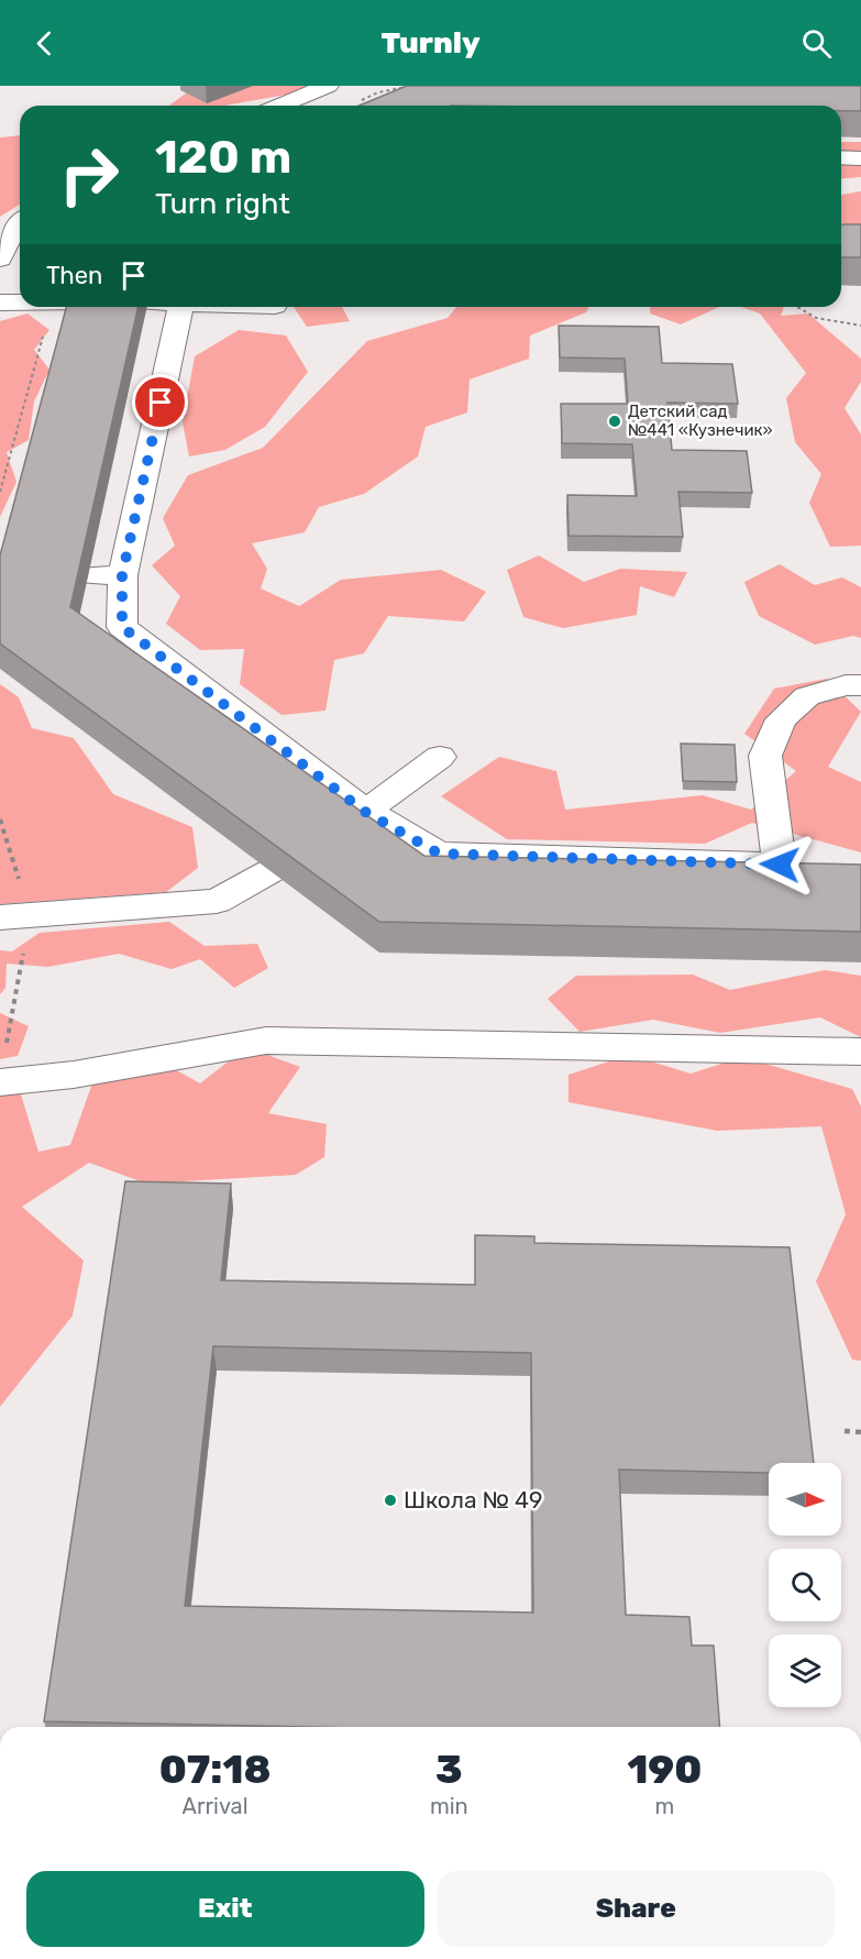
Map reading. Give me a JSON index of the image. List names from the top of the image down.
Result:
{
  "places": ["Детский сад №441 «Кузнечик»", "Школа № 49"],
  "north": "right",
  "page": {
    "header": "Turnly",
    "turn": ["120 m", "Turn right"],
    "then": "Then",
    "eta": [
      "07:18",
      "Arrival",
      "3",
      "min",
      "190",
      "m"
    ],
    "buttons": ["Exit", "Share"]
  }
}
